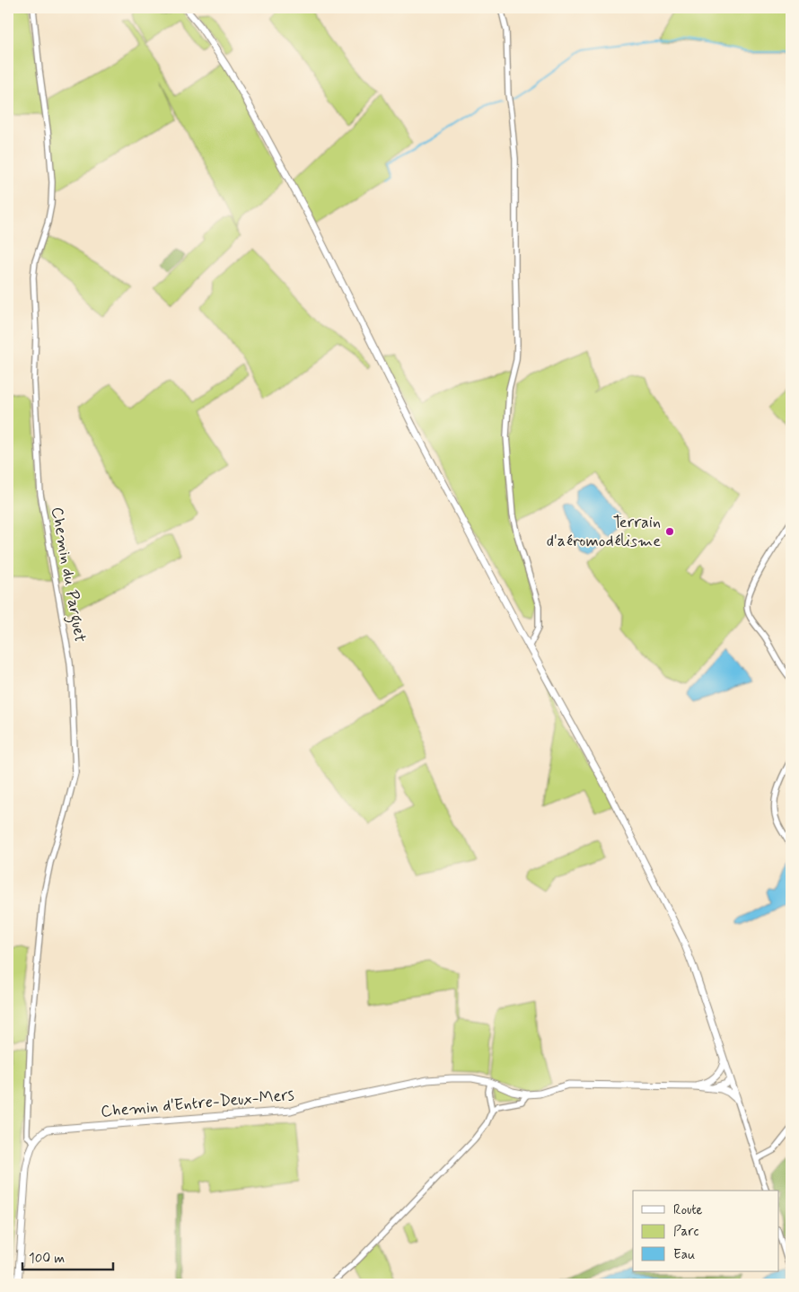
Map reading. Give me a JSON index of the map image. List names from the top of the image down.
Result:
{
  "streets": {
    "street": ["Chemin du Parguet", "Chemin d'Entre-Deux-Mers"]
  },
  "crossings": [
    ["Chemin du Parguet", "Chemin d'Entre-Deux-Mers"]
  ],
  "places": ["Terrain d'aéromodélisme"],
  "legend": ["Route", "Parc", "Eau"],
  "scale_bar": "100 m"
}
